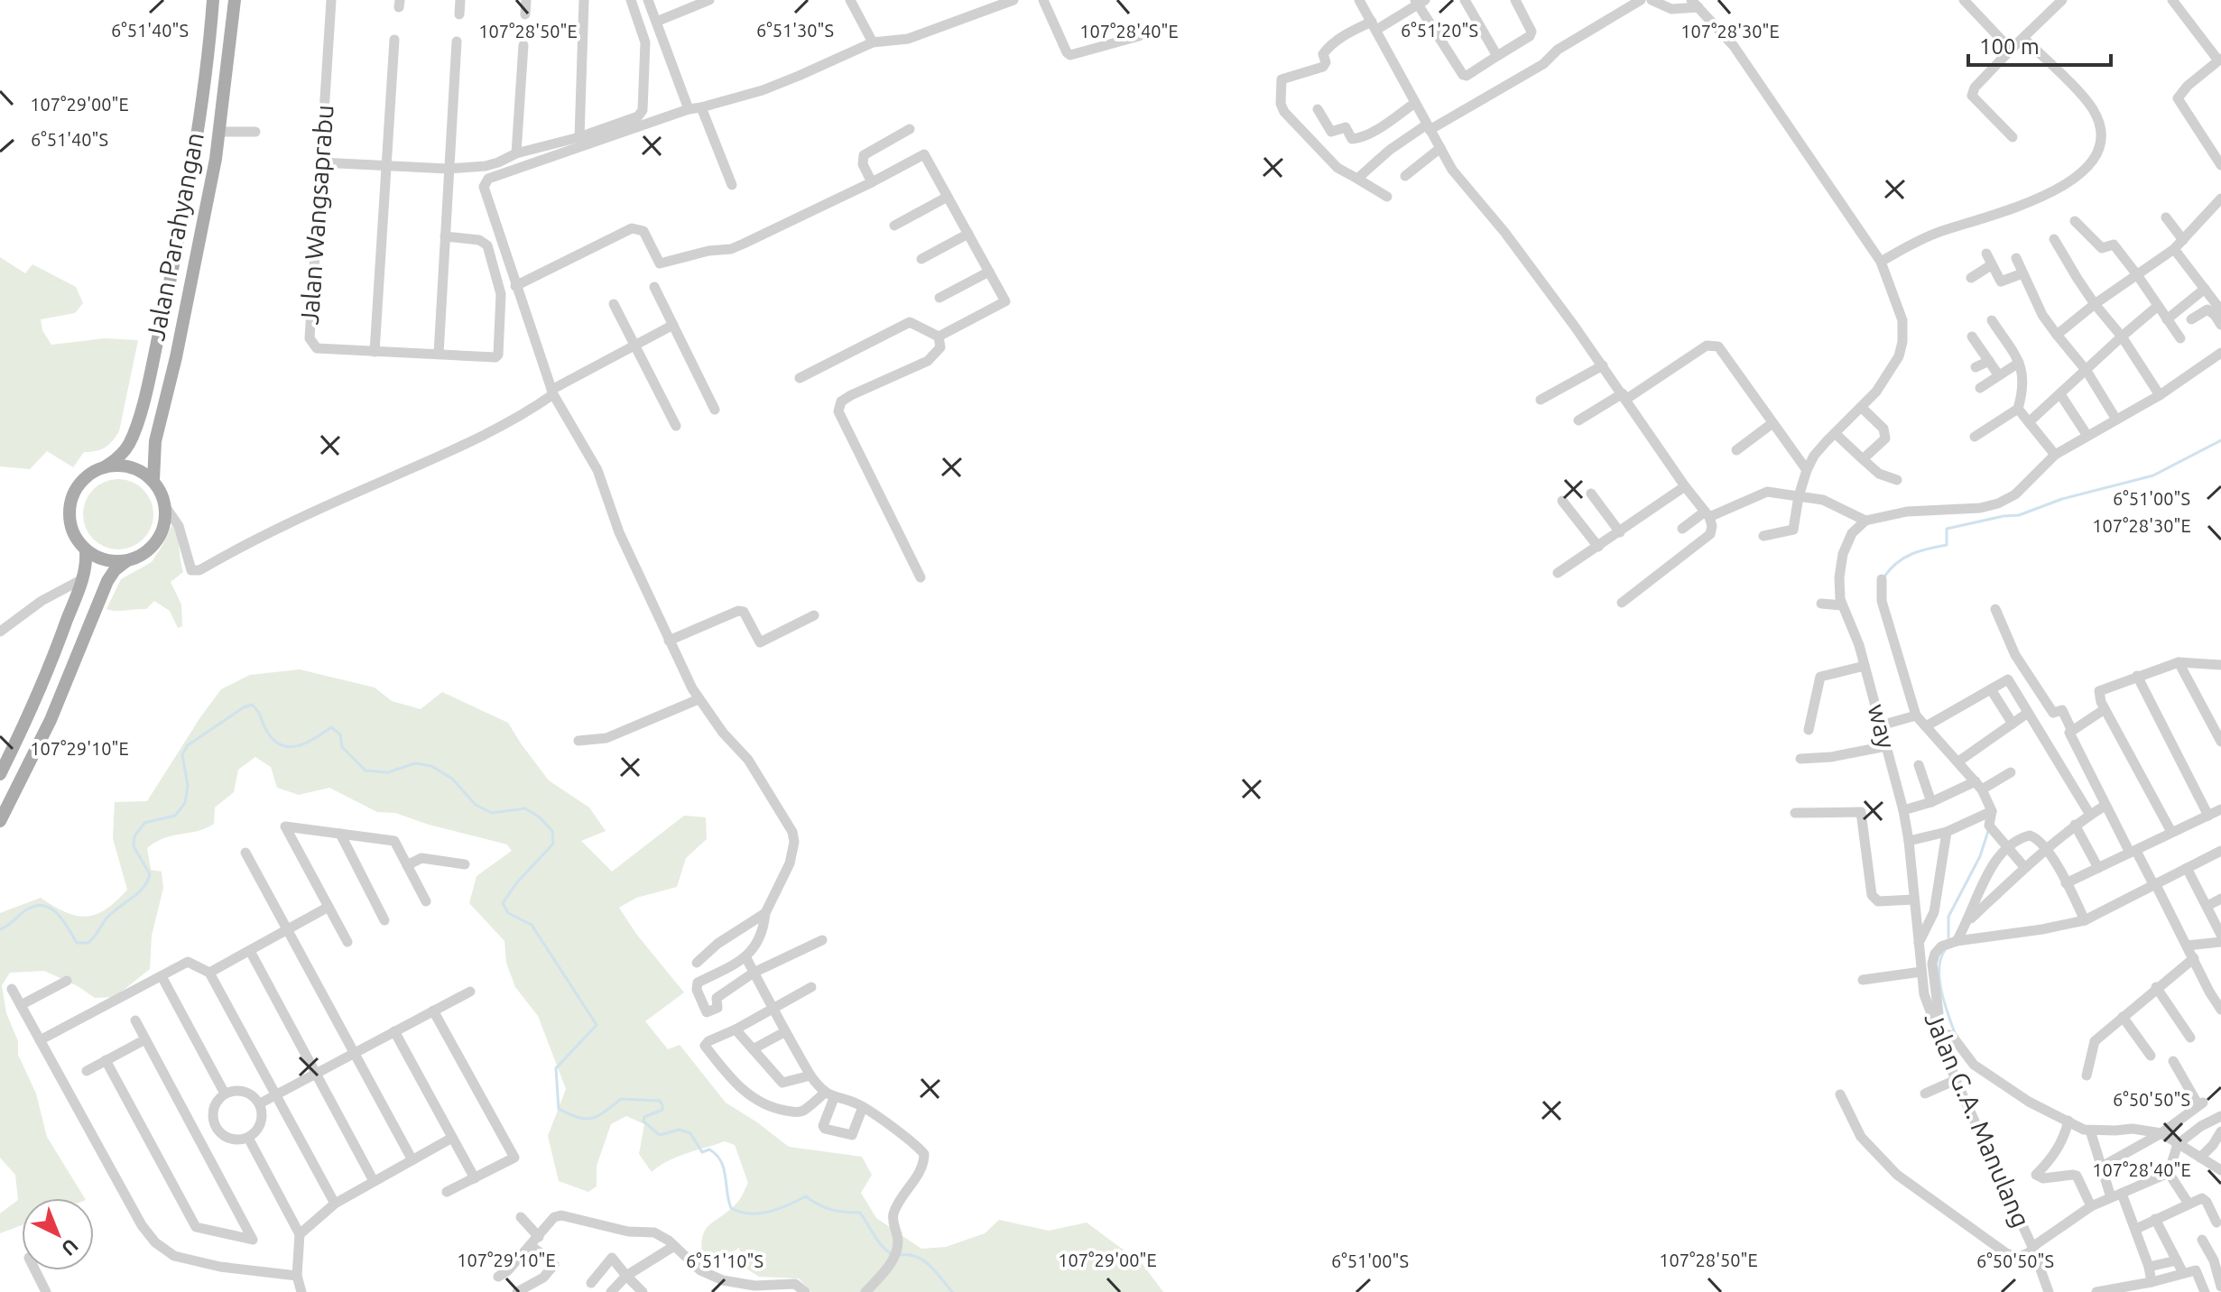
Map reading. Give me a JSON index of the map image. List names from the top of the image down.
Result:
{
  "streets": {
    "main road": ["Jalan Parahyangan"],
    "street": ["Jalan Wangsaprabu", "way", "Jalan G.A. Manulang"]
  },
  "crossings": [
    ["way", "Jalan G.A. Manulang"]
  ],
  "scale_bar": "100 m",
  "north": "bottom right",
  "coordinates": [
    "6°51'40\"S",
    "6°51'30\"S",
    "6°51'20\"S",
    "107°28'50\"E",
    "107°28'40\"E",
    "107°28'30\"E",
    "107°29'00\"E",
    "6°51'00\"S",
    "107°29'10\"E",
    "6°50'50\"S",
    "6°51'10\"S"
  ]
}
